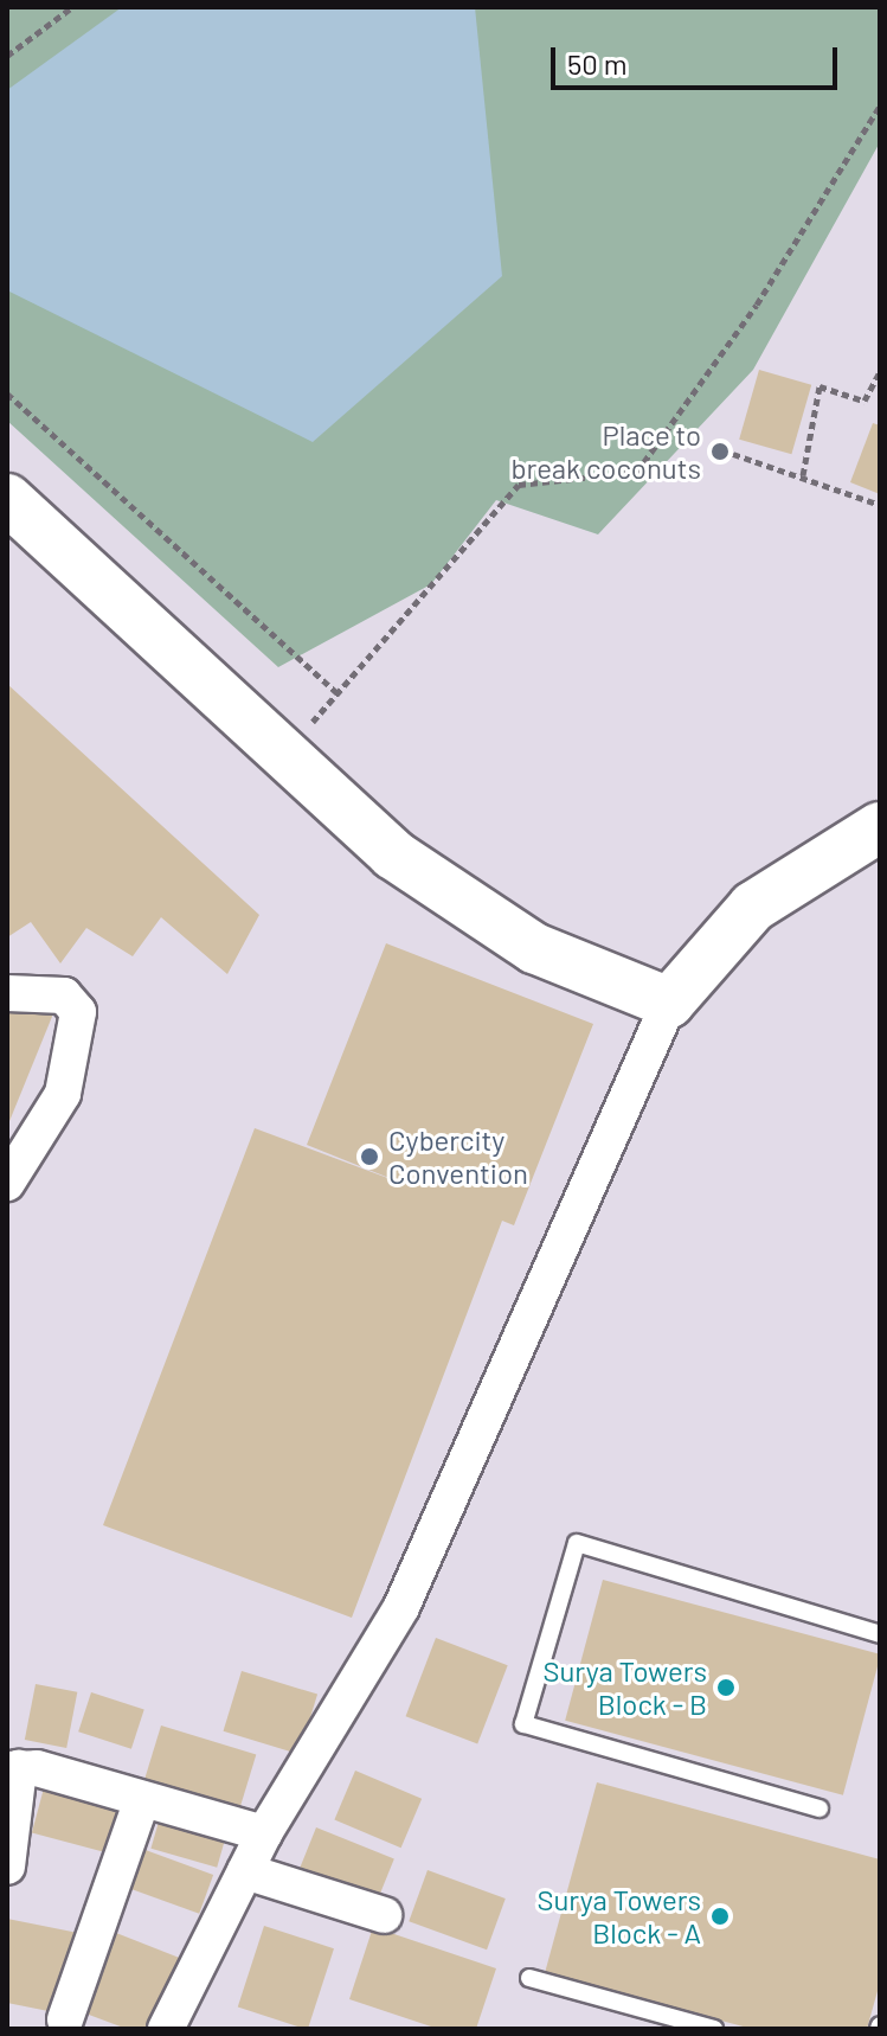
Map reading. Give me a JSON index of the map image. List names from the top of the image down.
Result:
{
  "places": [
    "Place to break coconuts",
    "Cybercity Convention",
    "Surya Towers Block - B",
    "Surya Towers Block - A"
  ],
  "scale_bar": "50 m"
}
